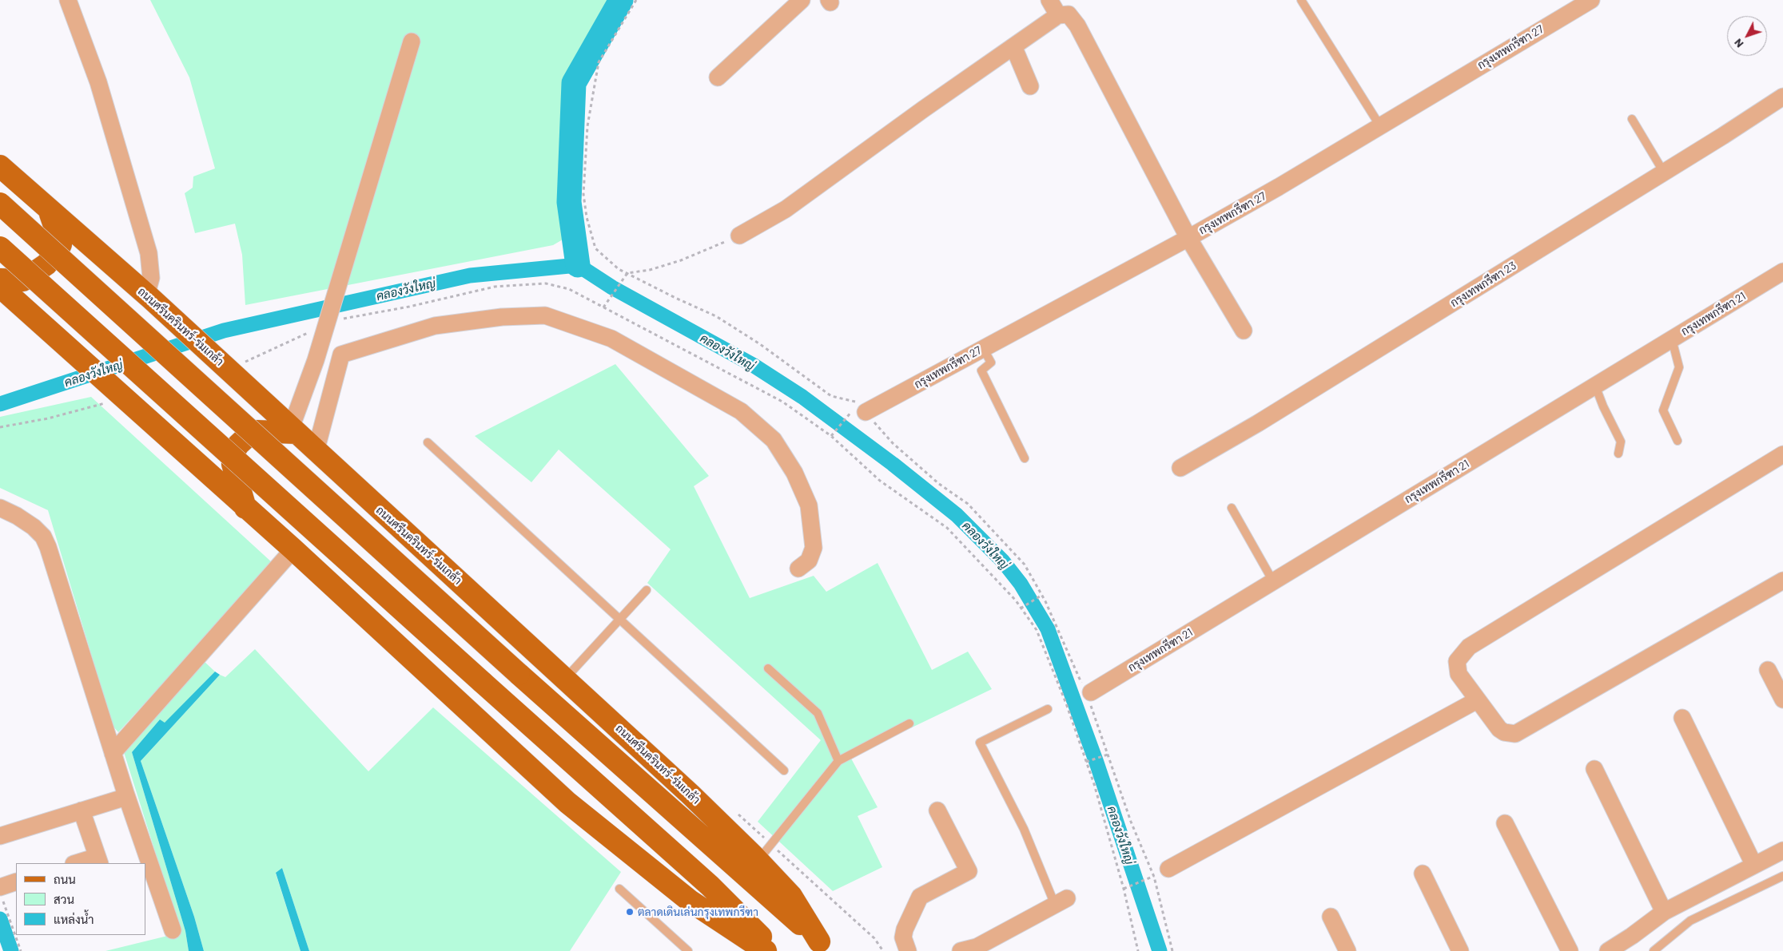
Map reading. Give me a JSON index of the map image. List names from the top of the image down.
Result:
{
  "streets": {
    "main road": ["ถนนศรีนครินทร์-ร่มเกล้า"],
    "street": ["กรุงเทพกรีฑา 27", "กรุงเทพกรีฑา 23", "กรุงเทพกรีฑา 21"]
  },
  "water": ["คลองวังใหญ่"],
  "places": ["ตลาดเดินเล่นกรุงเทพกรีฑา"],
  "legend": ["ถนน", "สวน", "แหล่งน้ำ"],
  "north": "bottom left"
}
